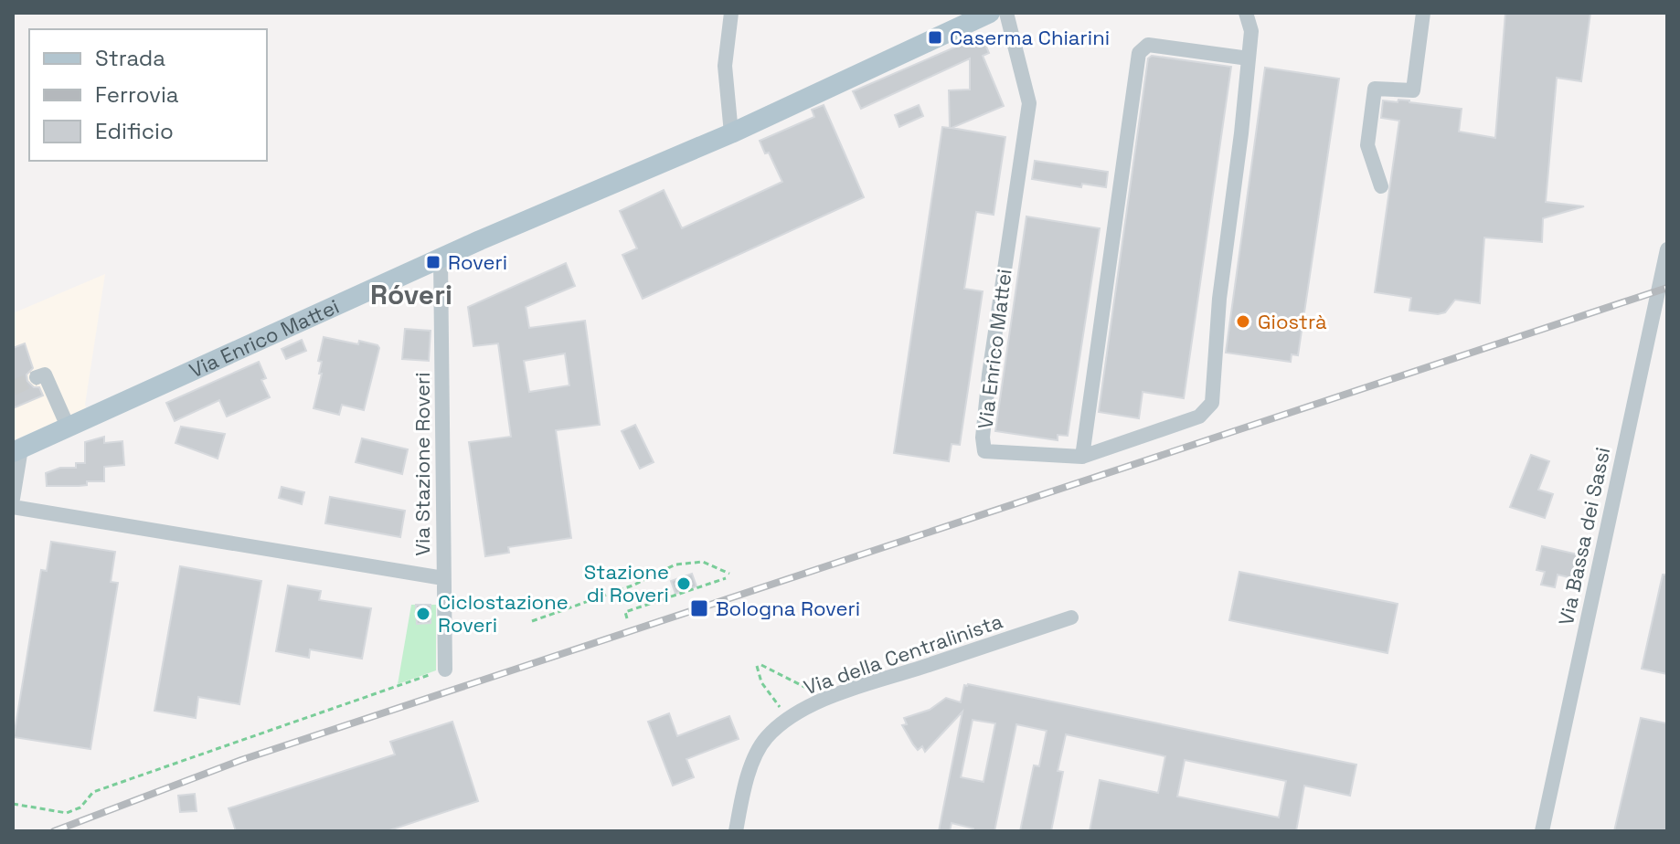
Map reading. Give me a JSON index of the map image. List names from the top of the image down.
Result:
{
  "streets": {
    "main road": ["Via Enrico Mattei"],
    "street": ["Via Stazione Roveri", "Via Bassa dei Sassi", "Via della Centralinista"]
  },
  "crossings": [
    ["Via Enrico Mattei", "Via Stazione Roveri"]
  ],
  "districts": ["Róveri"],
  "places": {
    "transit": ["Caserma Chiarini", "Roveri", "Bologna Roveri"],
    "other": ["Giostrà", "Stazione di Roveri", "Ciclostazione Roveri"]
  },
  "legend": ["Strada", "Ferrovia", "Edificio"]
}
